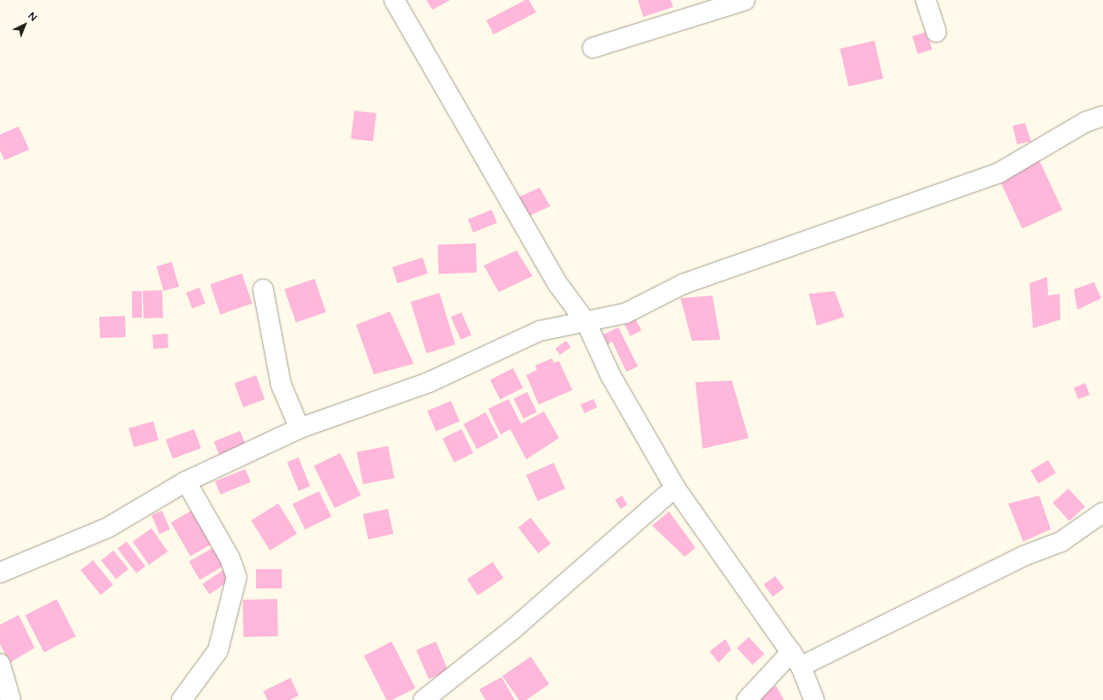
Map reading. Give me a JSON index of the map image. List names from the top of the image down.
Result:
{
  "north": "top right"
}
